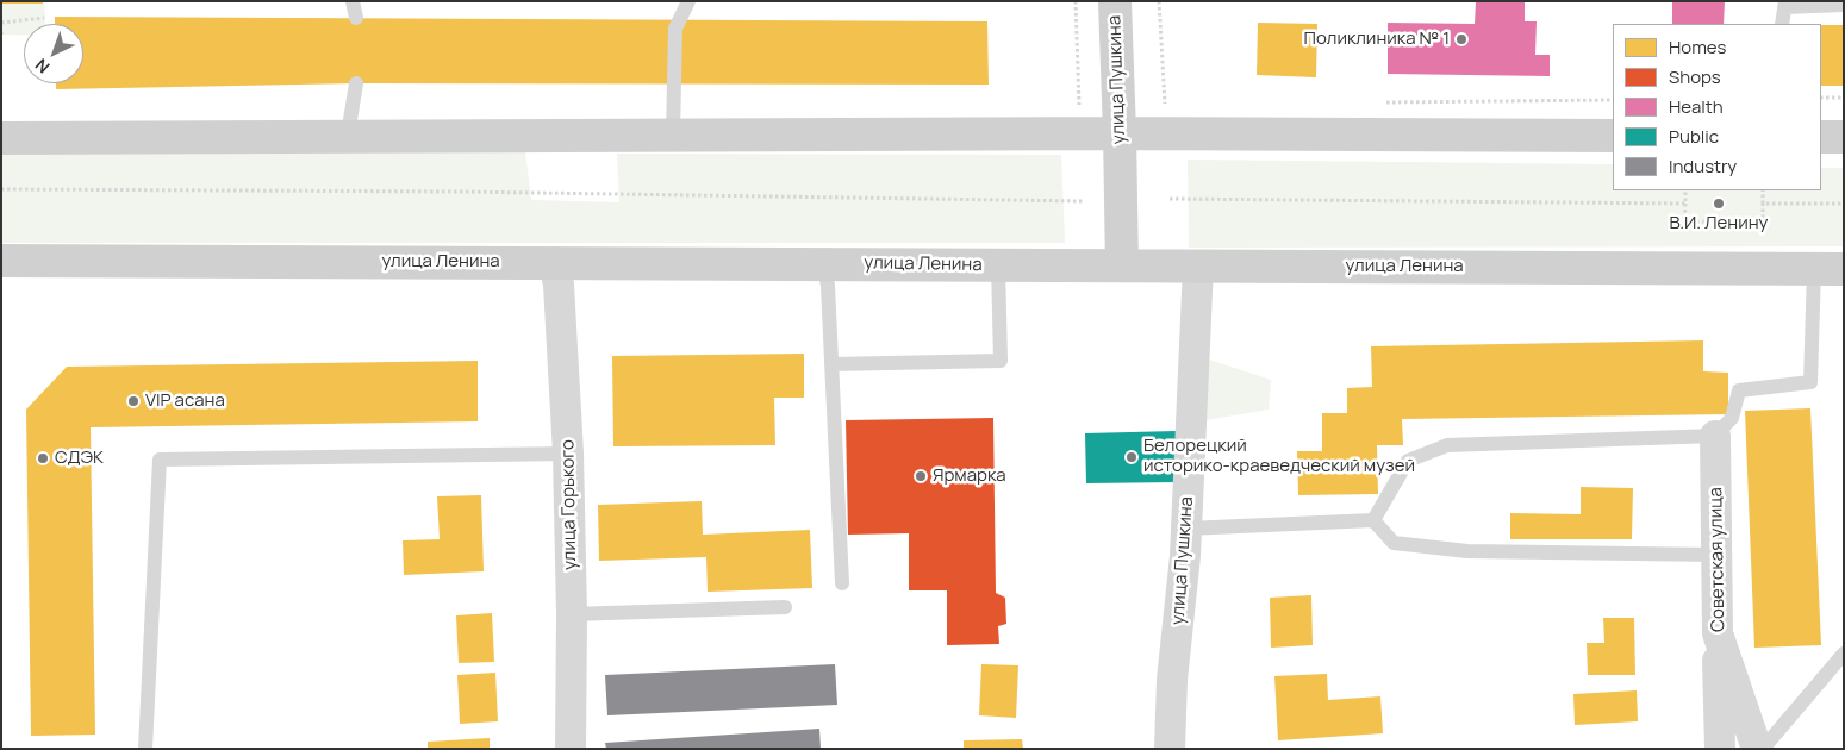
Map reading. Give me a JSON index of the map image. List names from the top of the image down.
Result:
{
  "streets": {
    "main road": ["улица Пушкина", "улица Ленина"],
    "street": ["улица Горького", "Советская улица"]
  },
  "crossings": [
    ["улица Пушкина", "улица Ленина"],
    ["улица Ленина", "улица Горького"]
  ],
  "places": [
    "Поликлиника № 1",
    "В.И. Ленину",
    "VIP асана",
    "Белорецкий историко-краеведческий музей",
    "СДЭК",
    "Ярмарка"
  ],
  "legend": [
    "Homes",
    "Shops",
    "Health",
    "Public",
    "Industry"
  ],
  "north": "bottom left"
}
